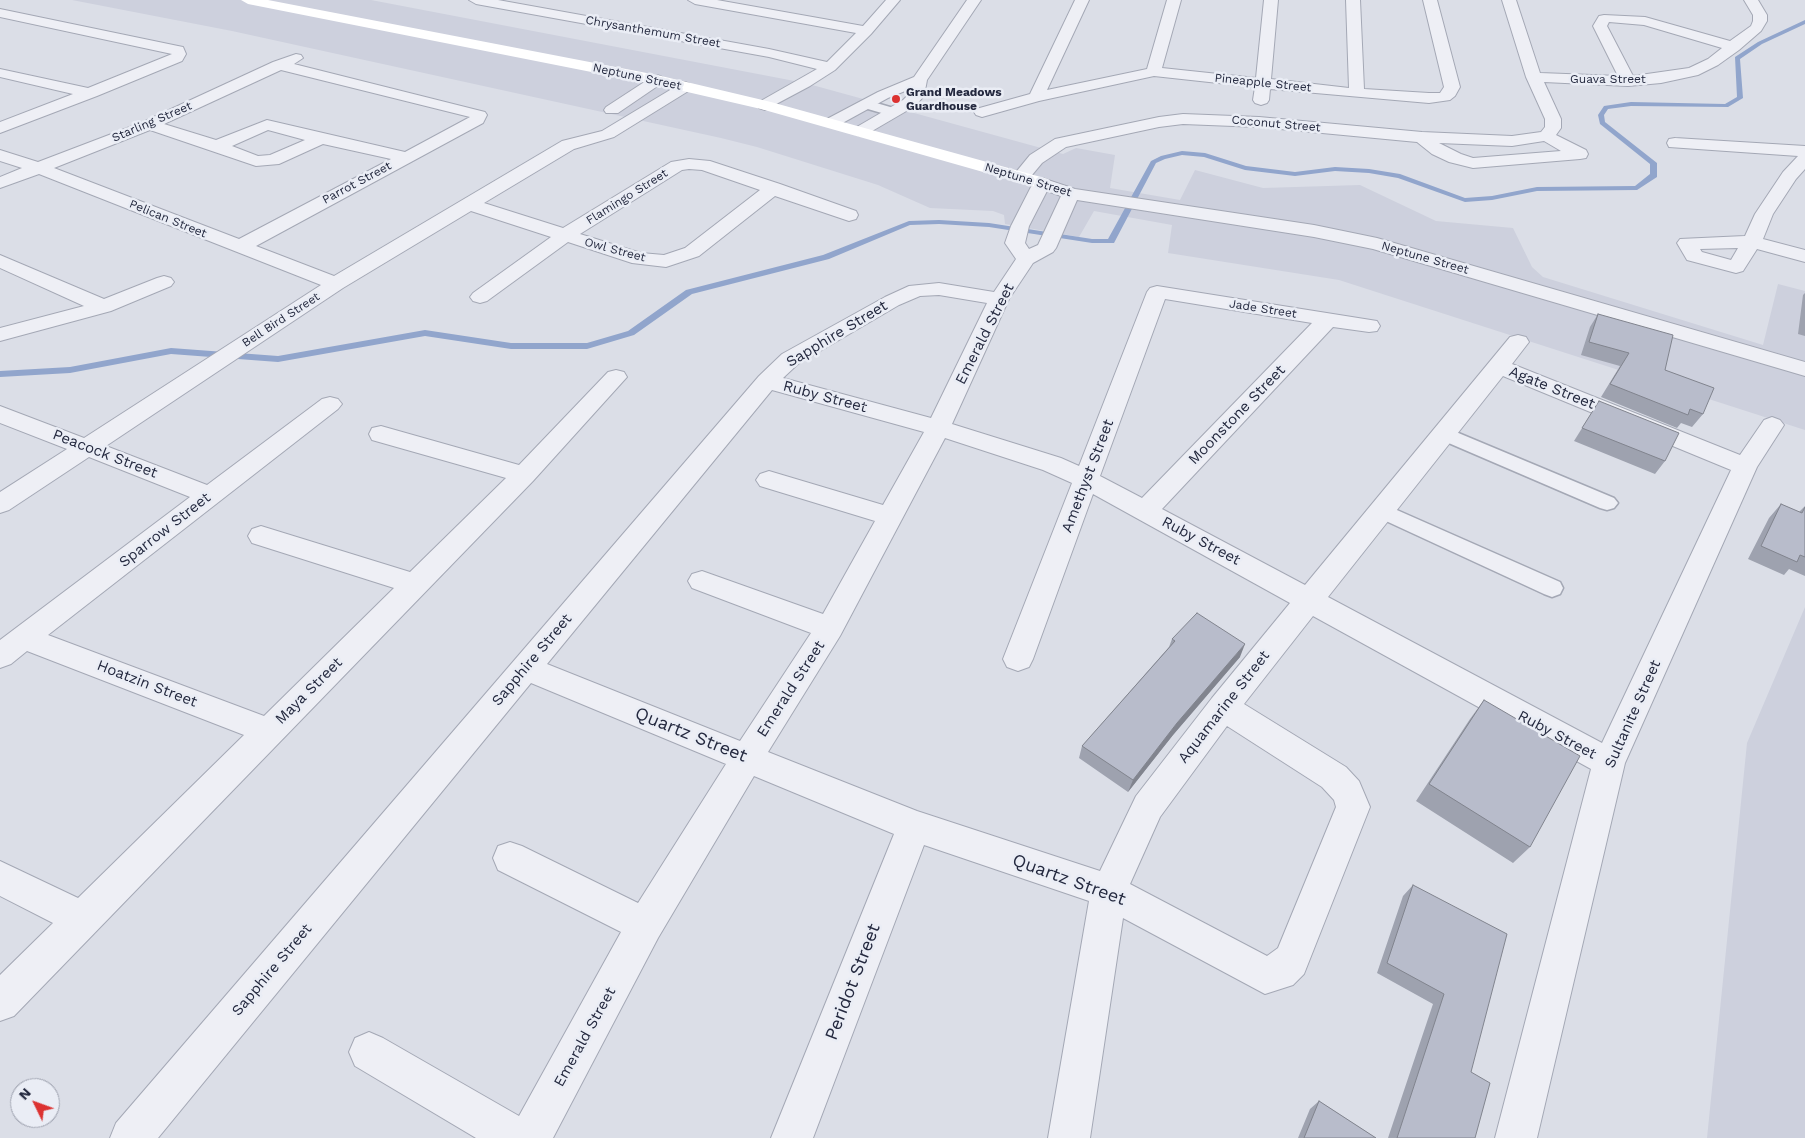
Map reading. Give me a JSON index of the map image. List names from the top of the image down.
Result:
{
  "streets": {
    "street": [
      "Chrysanthemum Street",
      "Neptune Street",
      "Guava Street",
      "Pineapple Street",
      "Starling Street",
      "Coconut Street",
      "Parrot Street",
      "Flamingo Street",
      "Pelican Street",
      "Owl Street",
      "Jade Street",
      "Bell Bird Street",
      "Sapphire Street",
      "Emerald Street",
      "Agate Street",
      "Ruby Street",
      "Moonstone Street",
      "Peacock Street",
      "Amethyst Street",
      "Sparrow Street",
      "Hoatzin Street",
      "Maya Street",
      "Aquamarine Street",
      "Sultanite Street",
      "Quartz Street",
      "Peridot Street"
    ]
  },
  "crossings": [
    ["Neptune Street", "Coconut Street"],
    ["Neptune Street", "Bell Bird Street"],
    ["Neptune Street", "Emerald Street"],
    ["Starling Street", "Parrot Street"],
    ["Starling Street", "Pelican Street"],
    ["Parrot Street", "Pelican Street"],
    ["Flamingo Street", "Owl Street"],
    ["Pelican Street", "Bell Bird Street"],
    ["Owl Street", "Bell Bird Street"],
    ["Jade Street", "Moonstone Street"],
    ["Jade Street", "Amethyst Street"],
    ["Bell Bird Street", "Peacock Street"],
    ["Sapphire Street", "Emerald Street"],
    ["Sapphire Street", "Ruby Street"],
    ["Sapphire Street", "Quartz Street"],
    ["Emerald Street", "Ruby Street"],
    ["Emerald Street", "Quartz Street"],
    ["Agate Street", "Aquamarine Street"],
    ["Agate Street", "Sultanite Street"],
    ["Ruby Street", "Moonstone Street"],
    ["Ruby Street", "Amethyst Street"],
    ["Ruby Street", "Aquamarine Street"],
    ["Ruby Street", "Sultanite Street"],
    ["Peacock Street", "Sparrow Street"],
    ["Sparrow Street", "Hoatzin Street"],
    ["Hoatzin Street", "Maya Street"],
    ["Aquamarine Street", "Quartz Street"],
    ["Quartz Street", "Peridot Street"]
  ],
  "places": ["Grand Meadows Guardhouse"],
  "north": "top left"
}
